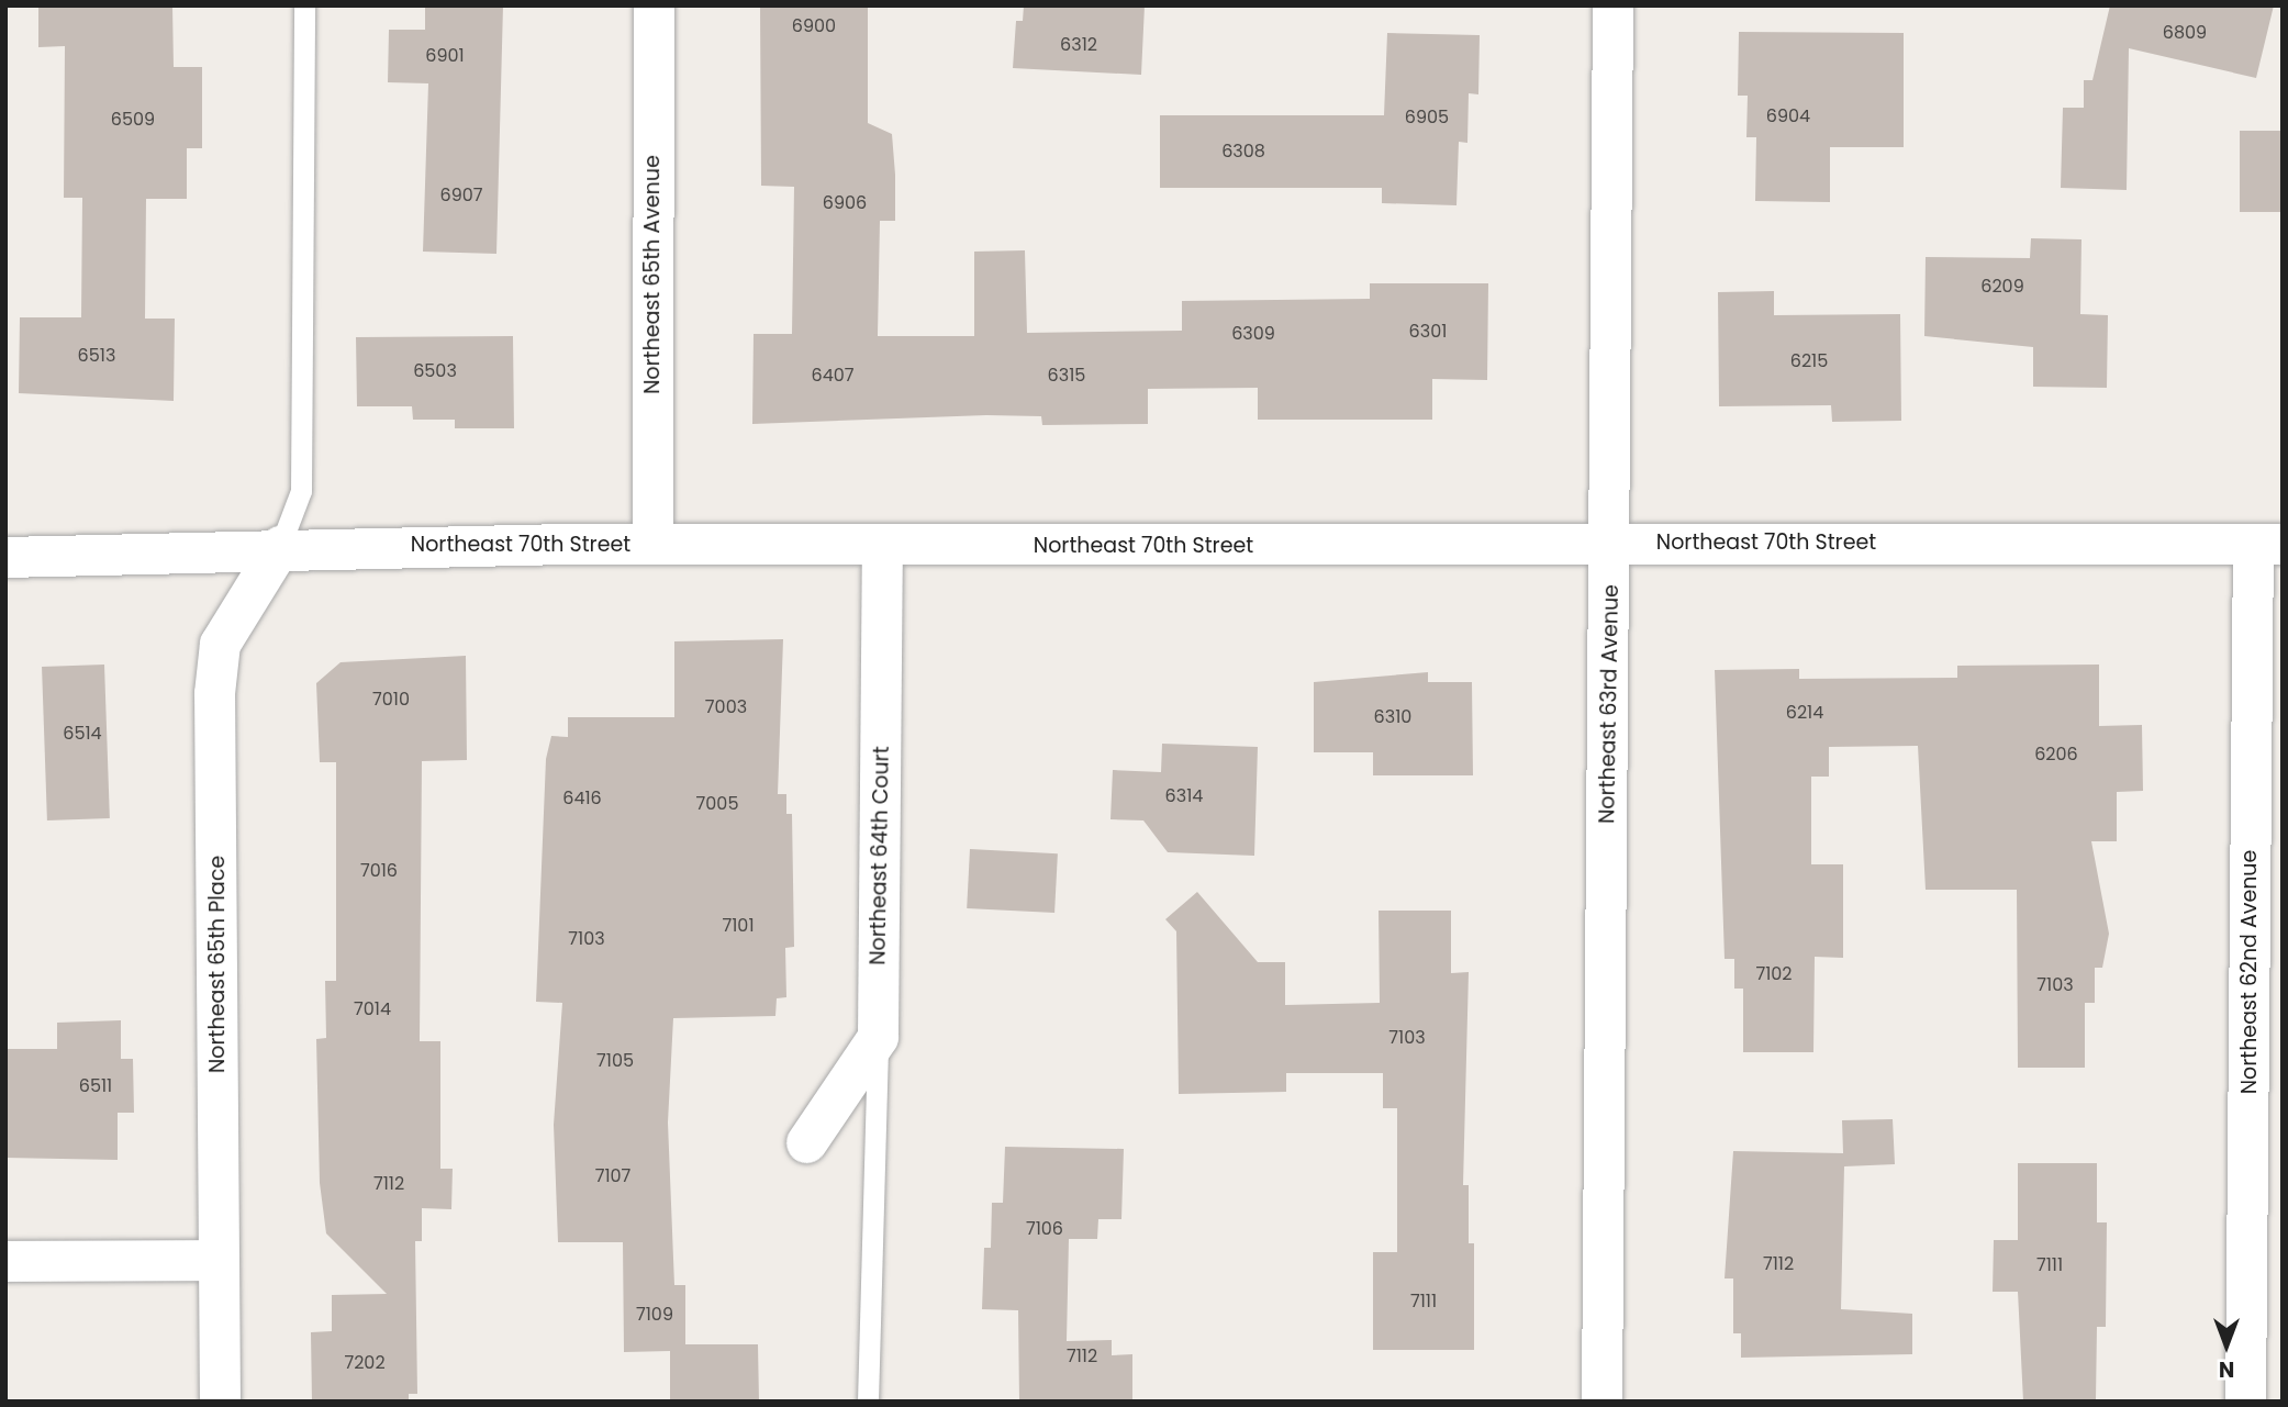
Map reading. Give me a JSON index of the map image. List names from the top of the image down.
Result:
{
  "streets": {
    "street": [
      "Northeast 65th Avenue",
      "Northeast 70th Street",
      "Northeast 63rd Avenue",
      "Northeast 64th Court",
      "Northeast 65th Place",
      "Northeast 62nd Avenue"
    ]
  },
  "crossings": [
    ["Northeast 65th Avenue", "Northeast 70th Street"],
    ["Northeast 70th Street", "Northeast 63rd Avenue"],
    ["Northeast 70th Street", "Northeast 64th Court"],
    ["Northeast 70th Street", "Northeast 65th Place"],
    ["Northeast 70th Street", "Northeast 62nd Avenue"]
  ],
  "house_numbers": [
    "6900",
    "6809",
    "6312",
    "6901",
    "6904",
    "6905",
    "6509",
    "6308",
    "6907",
    "6906",
    "6209",
    "6301",
    "6309",
    "6513",
    "6215",
    "6503",
    "6407",
    "6315",
    "7010",
    "7003",
    "6214",
    "6310",
    "6514",
    "6206",
    "6314",
    "6416",
    "7005",
    "7016",
    "7101",
    "7103",
    "7102",
    "7103",
    "7014",
    "7103",
    "7105",
    "6511",
    "7107",
    "7112",
    "7106",
    "7112",
    "7111",
    "7111",
    "7109",
    "7112",
    "7202"
  ],
  "north": "bottom"
}
